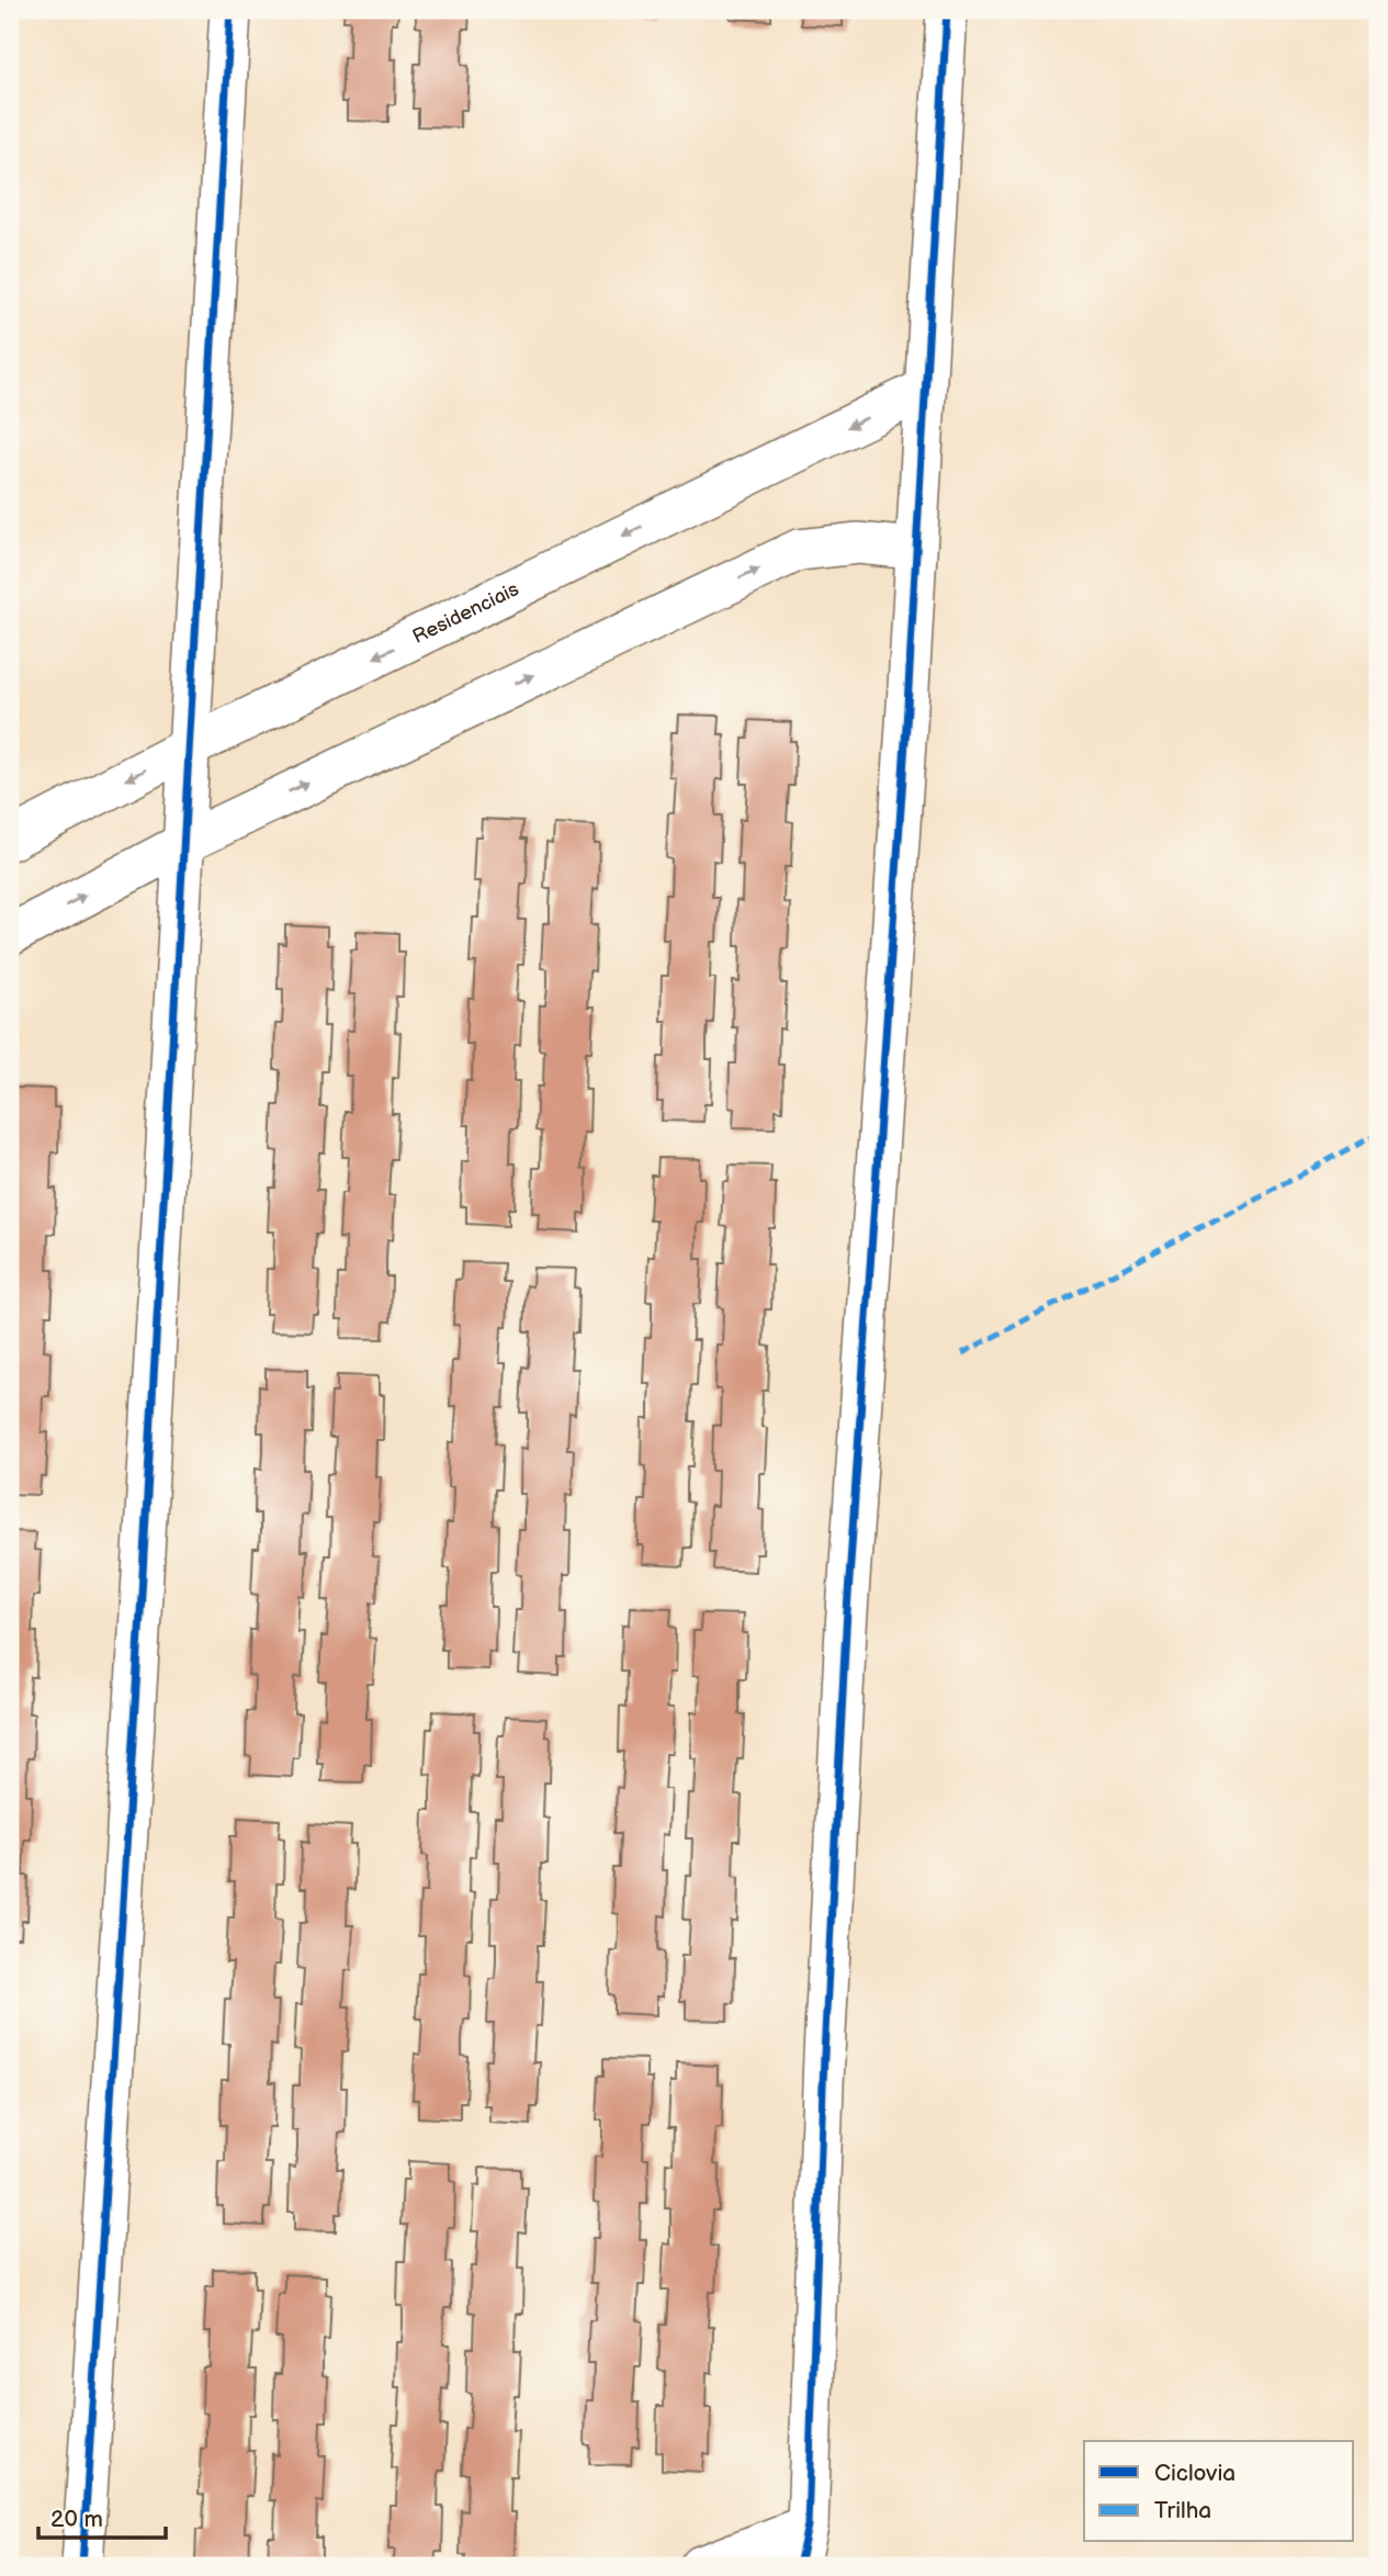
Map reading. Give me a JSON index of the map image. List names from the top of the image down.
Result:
{
  "streets": {
    "street": ["Residenciais"]
  },
  "legend": ["Ciclovia", "Trilha"],
  "scale_bar": "20 m"
}
